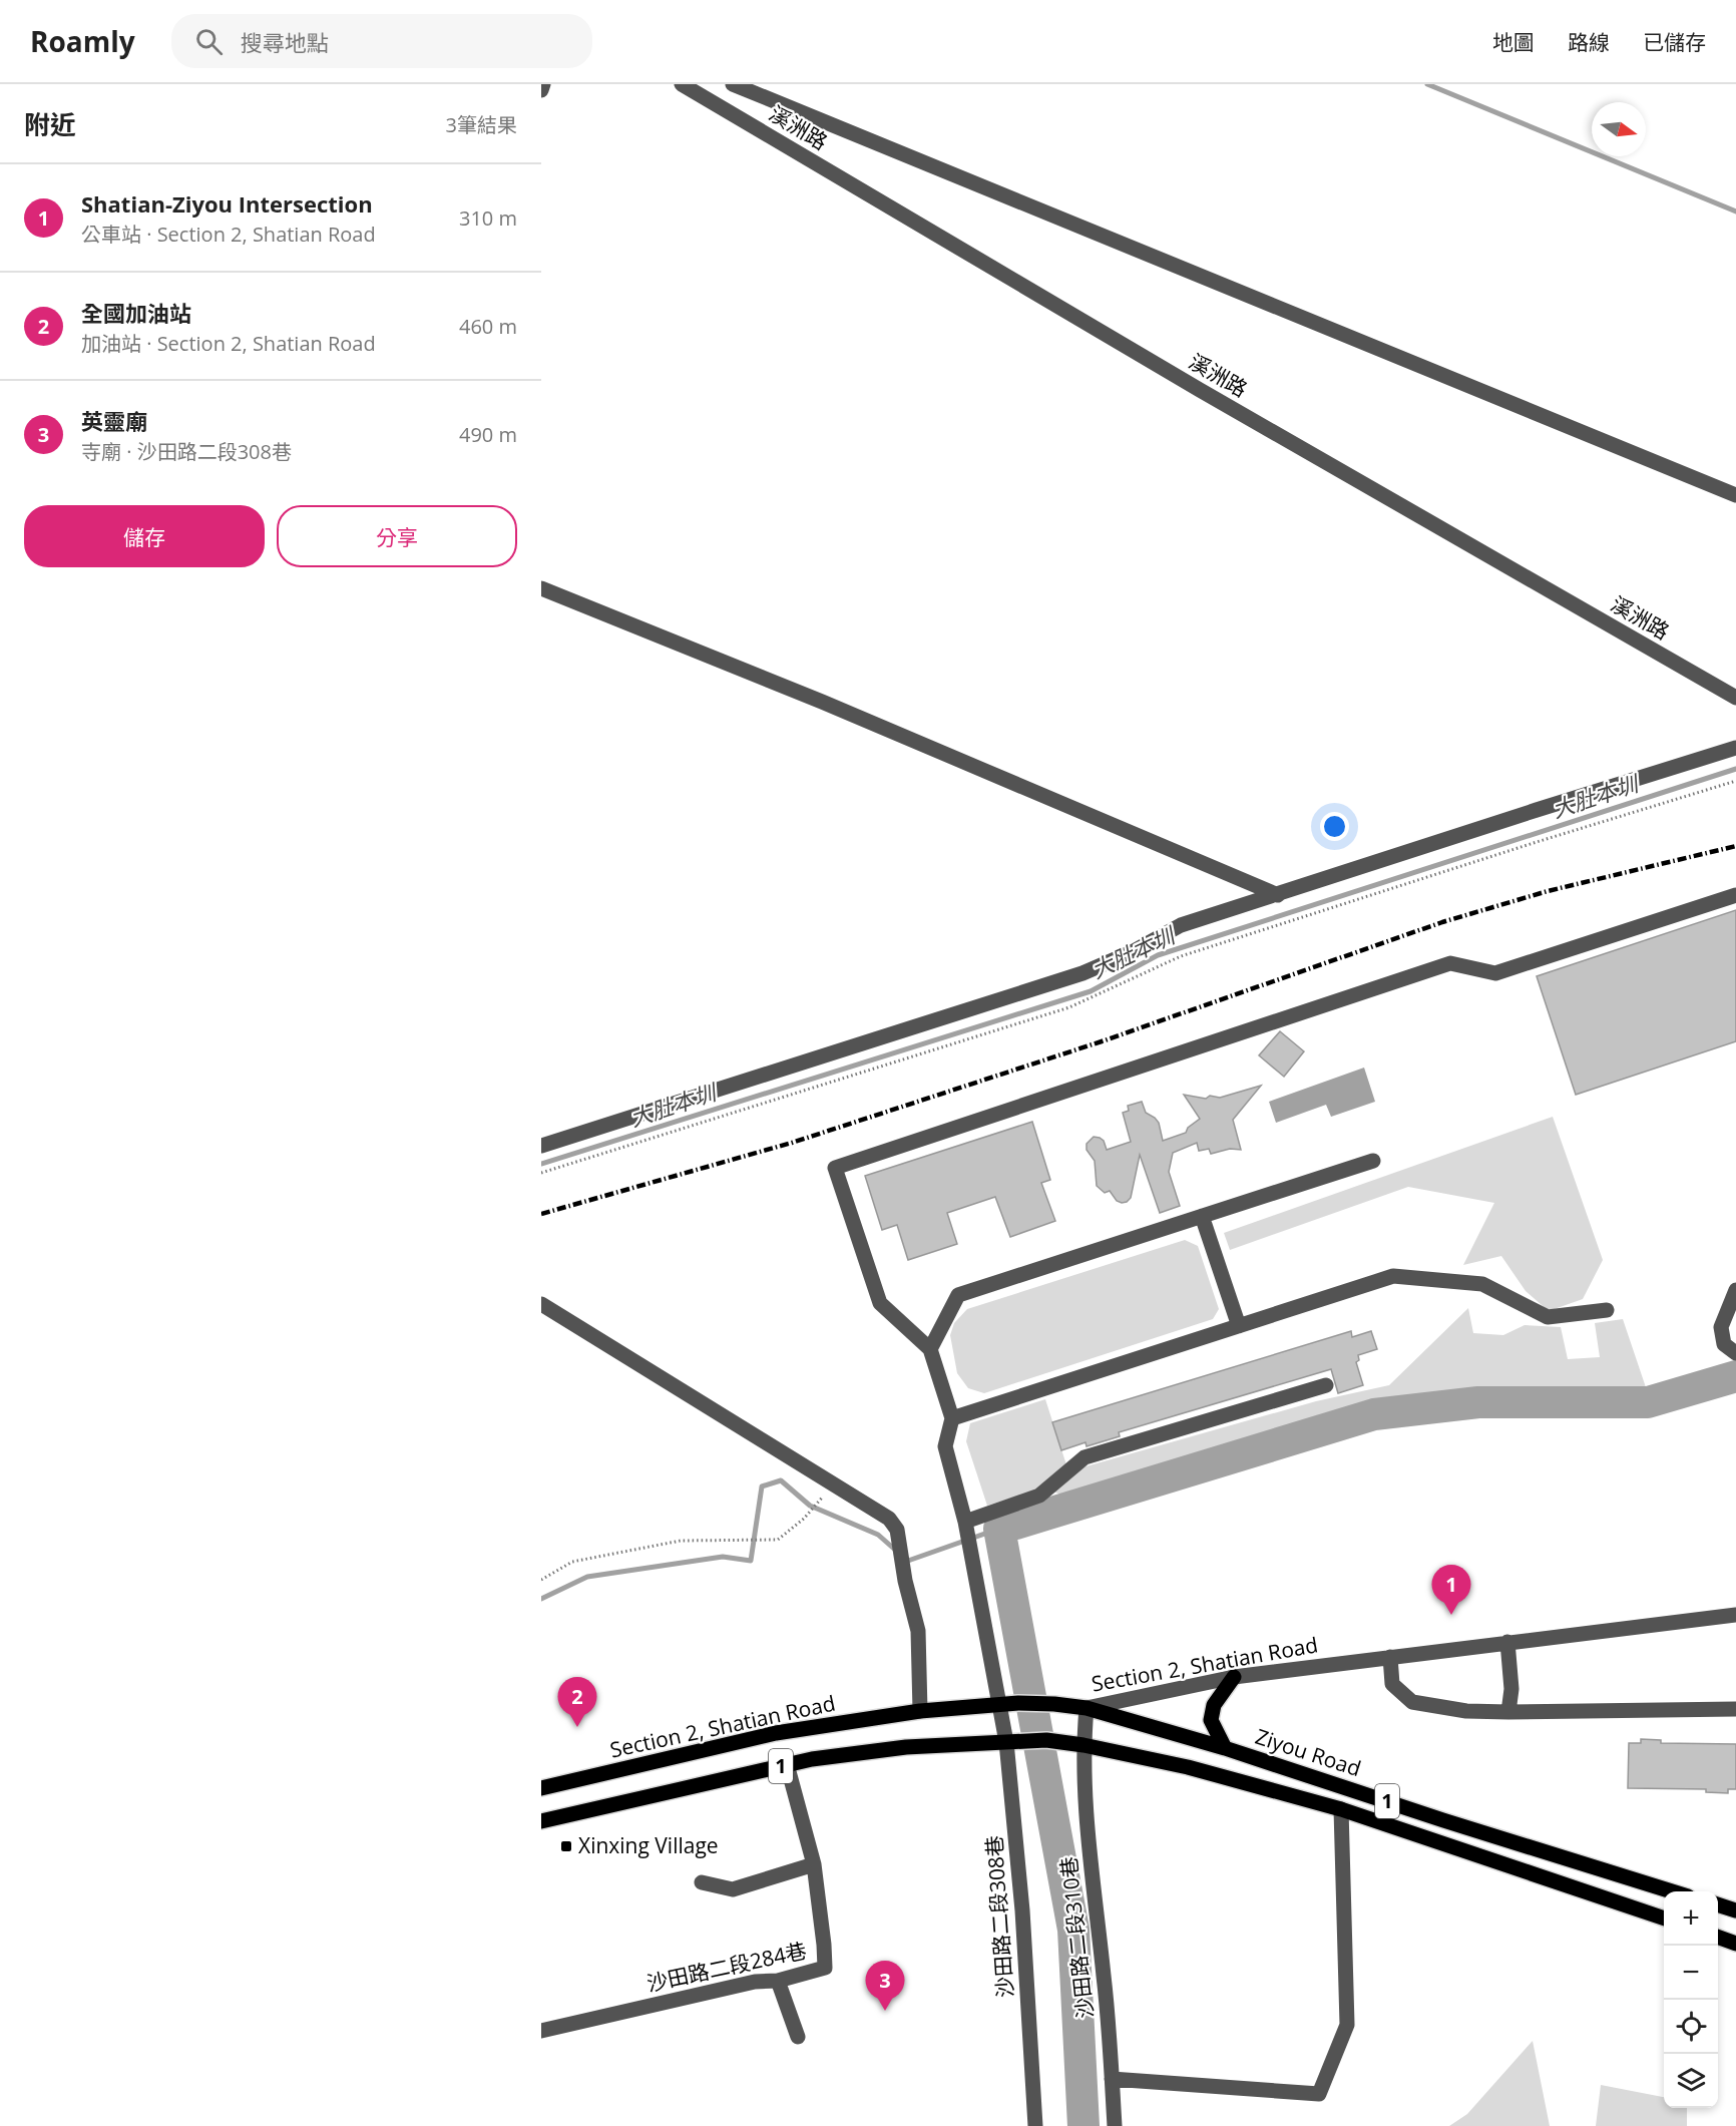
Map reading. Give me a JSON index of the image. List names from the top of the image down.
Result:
{
  "streets": {
    "main road": ["Section 2, Shatian Road", "Ziyou Road", "1"],
    "street": [
      "溪洲路",
      "沙田路二段308巷",
      "沙田路二段310巷",
      "沙田路二段284巷"
    ]
  },
  "crossings": [
    ["Section 2, Shatian Road", "Ziyou Road"],
    ["Section 2, Shatian Road", "沙田路二段308巷"],
    ["Section 2, Shatian Road", "沙田路二段310巷"],
    ["Ziyou Road", "1"],
    ["Ziyou Road", "沙田路二段310巷"],
    ["1", "沙田路二段308巷"],
    ["1", "沙田路二段310巷"],
    ["1", "沙田路二段284巷"]
  ],
  "water": ["大肚本圳"],
  "places": {
    "transit": ["Xinxing Village"]
  },
  "north": "right",
  "page": {
    "header": "Roamly",
    "search": "搜尋地點",
    "nav": ["地圖", "路線", "已儲存"],
    "heading": ["附近", "3筆結果"],
    "list": [
      {
        "mark": "1",
        "name": "Shatian-Ziyou Intersection",
        "note": "公車站 · Section 2, Shatian Road",
        "value": "310 m"
      },
      {
        "mark": "2",
        "name": "全國加油站",
        "note": "加油站 · Section 2, Shatian Road",
        "value": "460 m"
      },
      {
        "mark": "3",
        "name": "英靈廟",
        "note": "寺廟 · 沙田路二段308巷",
        "value": "490 m"
      }
    ],
    "buttons": ["儲存", "分享"],
    "pins": ["1", "2", "3"],
    "map_buttons": ["+", "−"]
  }
}
